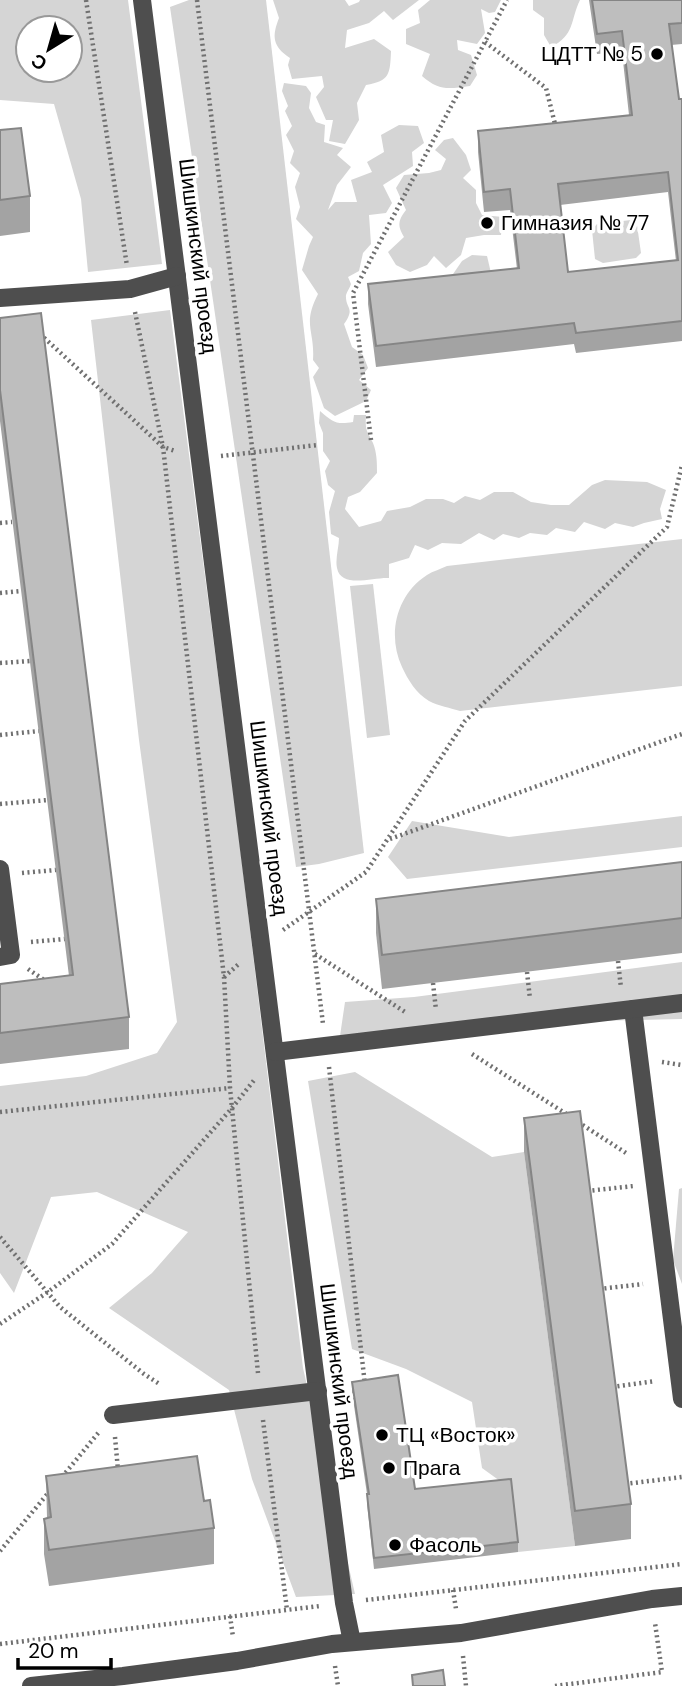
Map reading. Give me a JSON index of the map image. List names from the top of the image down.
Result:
{
  "streets": {
    "street": ["Шишкинский проезд"]
  },
  "places": [
    "ЦДТТ № 5",
    "Гимназия № 77",
    "ТЦ «Восток»",
    "Прага",
    "Фасоль"
  ],
  "scale_bar": "20 m",
  "north": "bottom left"
}
